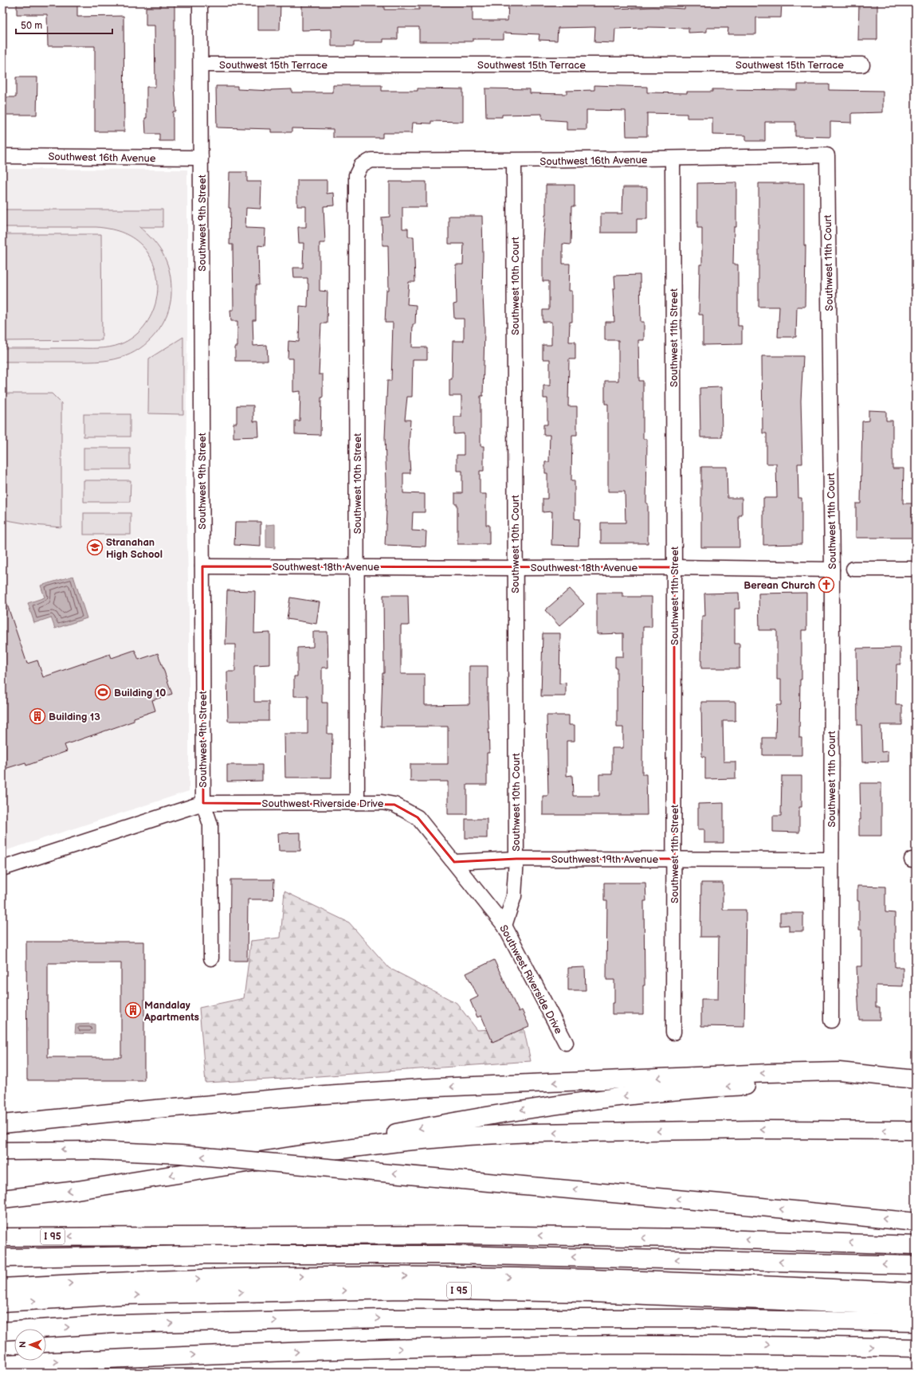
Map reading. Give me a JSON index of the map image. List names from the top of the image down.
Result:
{
  "streets": {
    "highway": ["I 95"],
    "street": [
      "Southwest 15th Terrace",
      "Southwest 16th Avenue",
      "Southwest 9th Street",
      "Southwest 11th Court",
      "Southwest 10th Court",
      "Southwest 11th Street",
      "Southwest 10th Street",
      "Southwest 18th Avenue",
      "Southwest Riverside Drive",
      "Southwest 19th Avenue"
    ]
  },
  "crossings": [
    ["Southwest 15th Terrace", "Southwest 9th Street"],
    ["Southwest 16th Avenue", "Southwest 9th Street"],
    ["Southwest 16th Avenue", "Southwest 11th Court"],
    ["Southwest 16th Avenue", "Southwest 10th Court"],
    ["Southwest 16th Avenue", "Southwest 11th Street"],
    ["Southwest 16th Avenue", "Southwest 10th Street"],
    ["Southwest 9th Street", "Southwest 18th Avenue"],
    ["Southwest 9th Street", "Southwest Riverside Drive"],
    ["Southwest 11th Court", "Southwest 18th Avenue"],
    ["Southwest 11th Court", "Southwest 19th Avenue"],
    ["Southwest 10th Court", "Southwest 18th Avenue"],
    ["Southwest 10th Court", "Southwest Riverside Drive"],
    ["Southwest 10th Court", "Southwest 19th Avenue"],
    ["Southwest 11th Street", "Southwest 18th Avenue"],
    ["Southwest 11th Street", "Southwest 19th Avenue"],
    ["Southwest 10th Street", "Southwest 18th Avenue"],
    ["Southwest 10th Street", "Southwest Riverside Drive"],
    ["Southwest Riverside Drive", "Southwest 19th Avenue"]
  ],
  "places": {
    "school or university": ["Stranahan High School"],
    "church": ["Berean Church"],
    "sports": ["Building 10"],
    "building": ["Building 13", "Mandalay Apartments"]
  },
  "scale_bar": "50 m",
  "north": "left"
}
